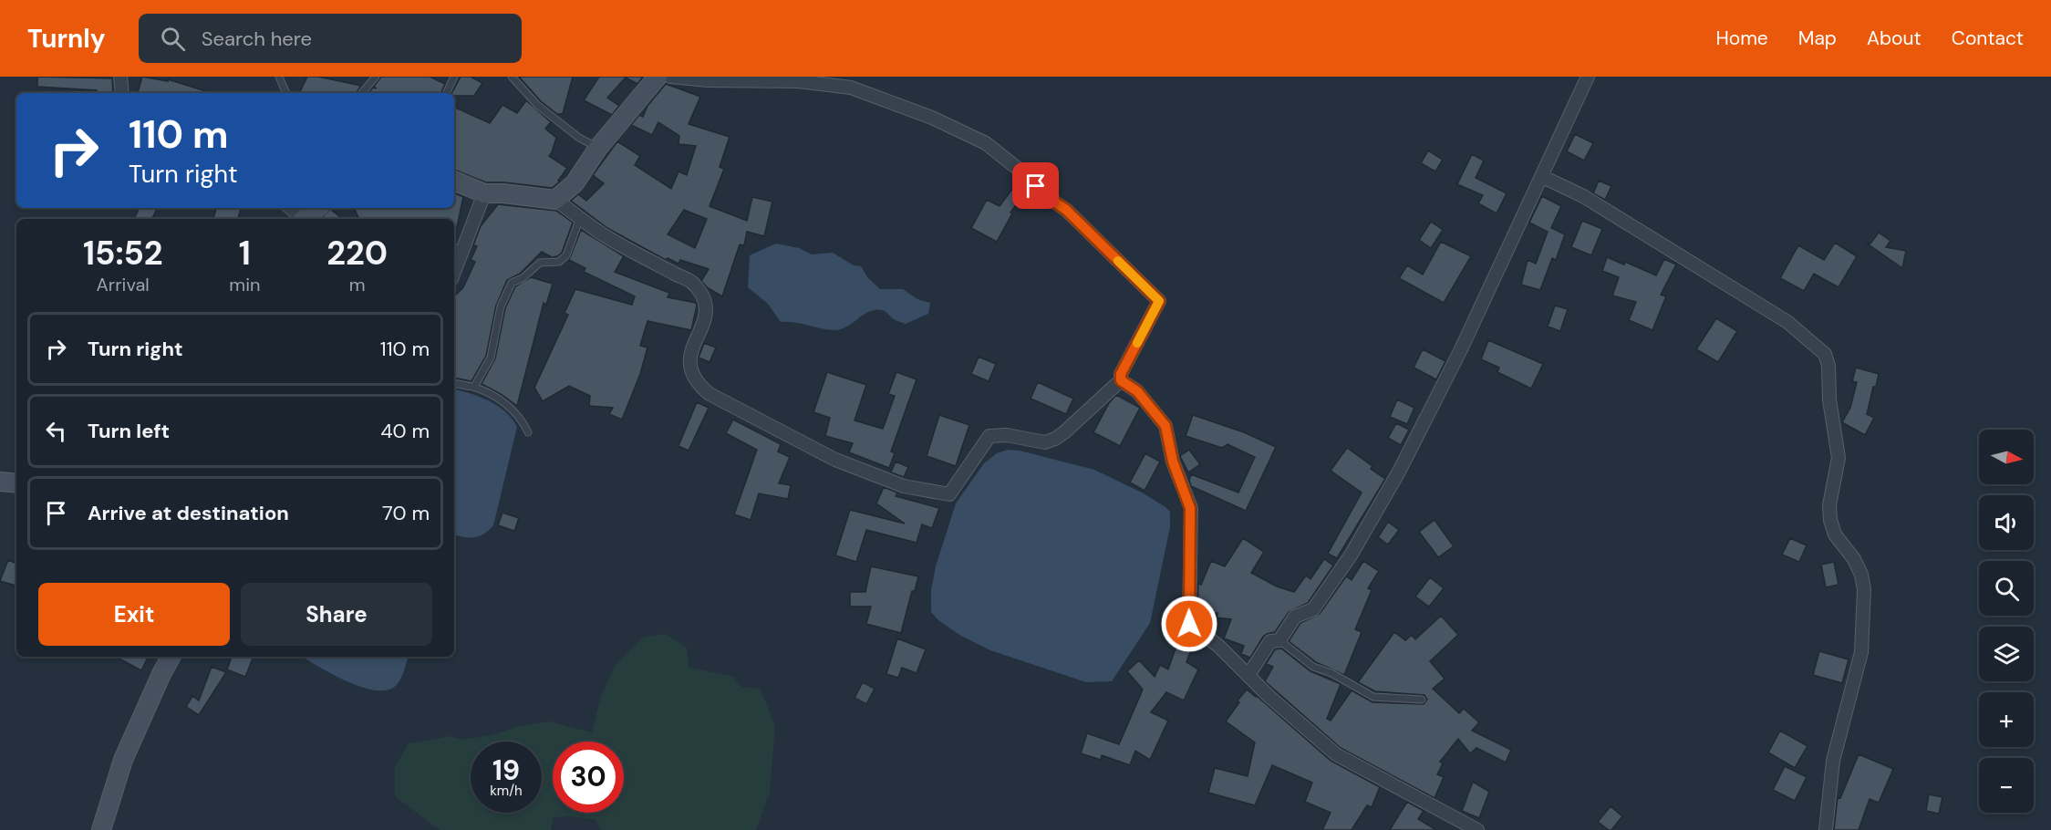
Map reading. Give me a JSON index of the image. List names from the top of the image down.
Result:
{
  "north": "right",
  "page": {
    "header": "Turnly",
    "search": "Search here",
    "nav": [
      "Home",
      "Map",
      "About",
      "Contact"
    ],
    "turn": ["110 m", "Turn right"],
    "eta": [
      "15:52",
      "Arrival",
      "1",
      "min",
      "220",
      "m"
    ],
    "list": [
      {
        "name": "Turn right",
        "value": "110 m"
      },
      {
        "name": "Turn left",
        "value": "40 m"
      },
      {
        "name": "Arrive at destination",
        "value": "70 m"
      }
    ],
    "map_buttons": ["+", "−"],
    "buttons": ["Exit", "Share"],
    "speed": "19 km/h",
    "limit": "30"
  }
}
